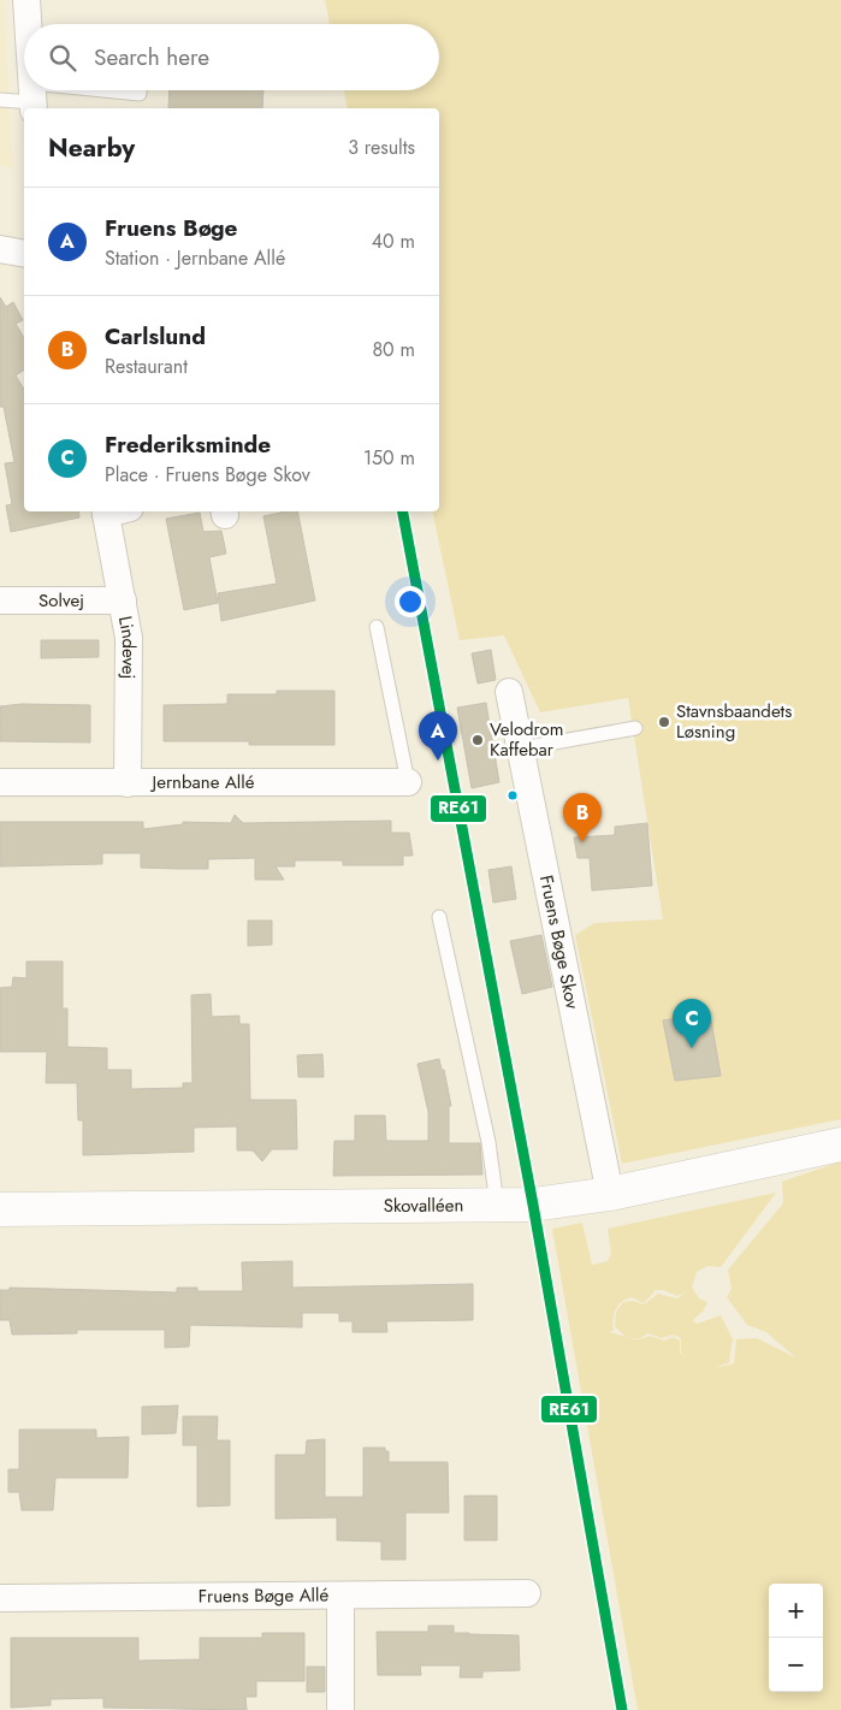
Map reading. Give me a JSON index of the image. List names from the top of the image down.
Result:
{
  "streets": {
    "street": [
      "Solvej",
      "Lindevej",
      "Jernbane Allé",
      "Fruens Bøge Skov",
      "Skovalléen",
      "Fruens Bøge Allé"
    ]
  },
  "crossings": [
    ["Solvej", "Lindevej"],
    ["Lindevej", "Jernbane Allé"],
    ["Fruens Bøge Skov", "Skovalléen"]
  ],
  "places": ["Stavnsbaandets Løsning", "Velodrom Kaffebar"],
  "lines": ["transit line RE61"],
  "page": {
    "search": "Search here",
    "heading": ["Nearby", "3 results"],
    "list": [
      {
        "mark": "A",
        "name": "Fruens Bøge",
        "note": "Station · Jernbane Allé",
        "value": "40 m"
      },
      {
        "mark": "B",
        "name": "Carlslund",
        "note": "Restaurant",
        "value": "80 m"
      },
      {
        "mark": "C",
        "name": "Frederiksminde",
        "note": "Place · Fruens Bøge Skov",
        "value": "150 m"
      }
    ],
    "pins": ["A", "B", "C"],
    "map_buttons": ["+", "−"]
  }
}
